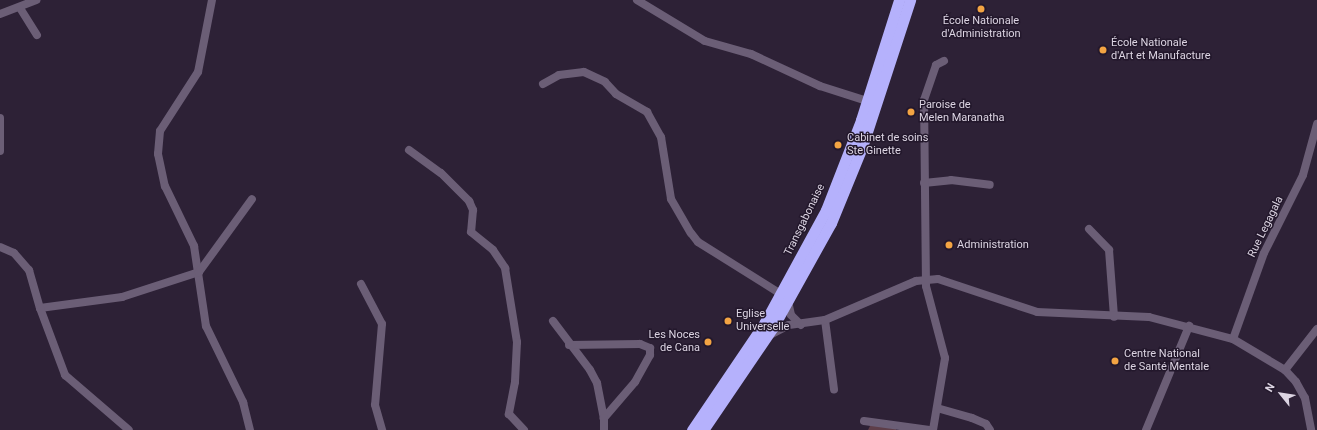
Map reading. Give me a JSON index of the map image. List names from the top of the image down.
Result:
{
  "streets": {
    "highway": ["Transgabonaise"],
    "street": ["Rue Legagala"]
  },
  "places": [
    "École Nationale d'Administration",
    "École Nationale d'Art et Manufacture",
    "Paroise de Melen Maranatha",
    "Cabinet de soins Ste Ginette",
    "Administration",
    "Eglise Universelle",
    "Les Noces de Cana",
    "Centre National de Santé Mentale"
  ],
  "north": "top left"
}
